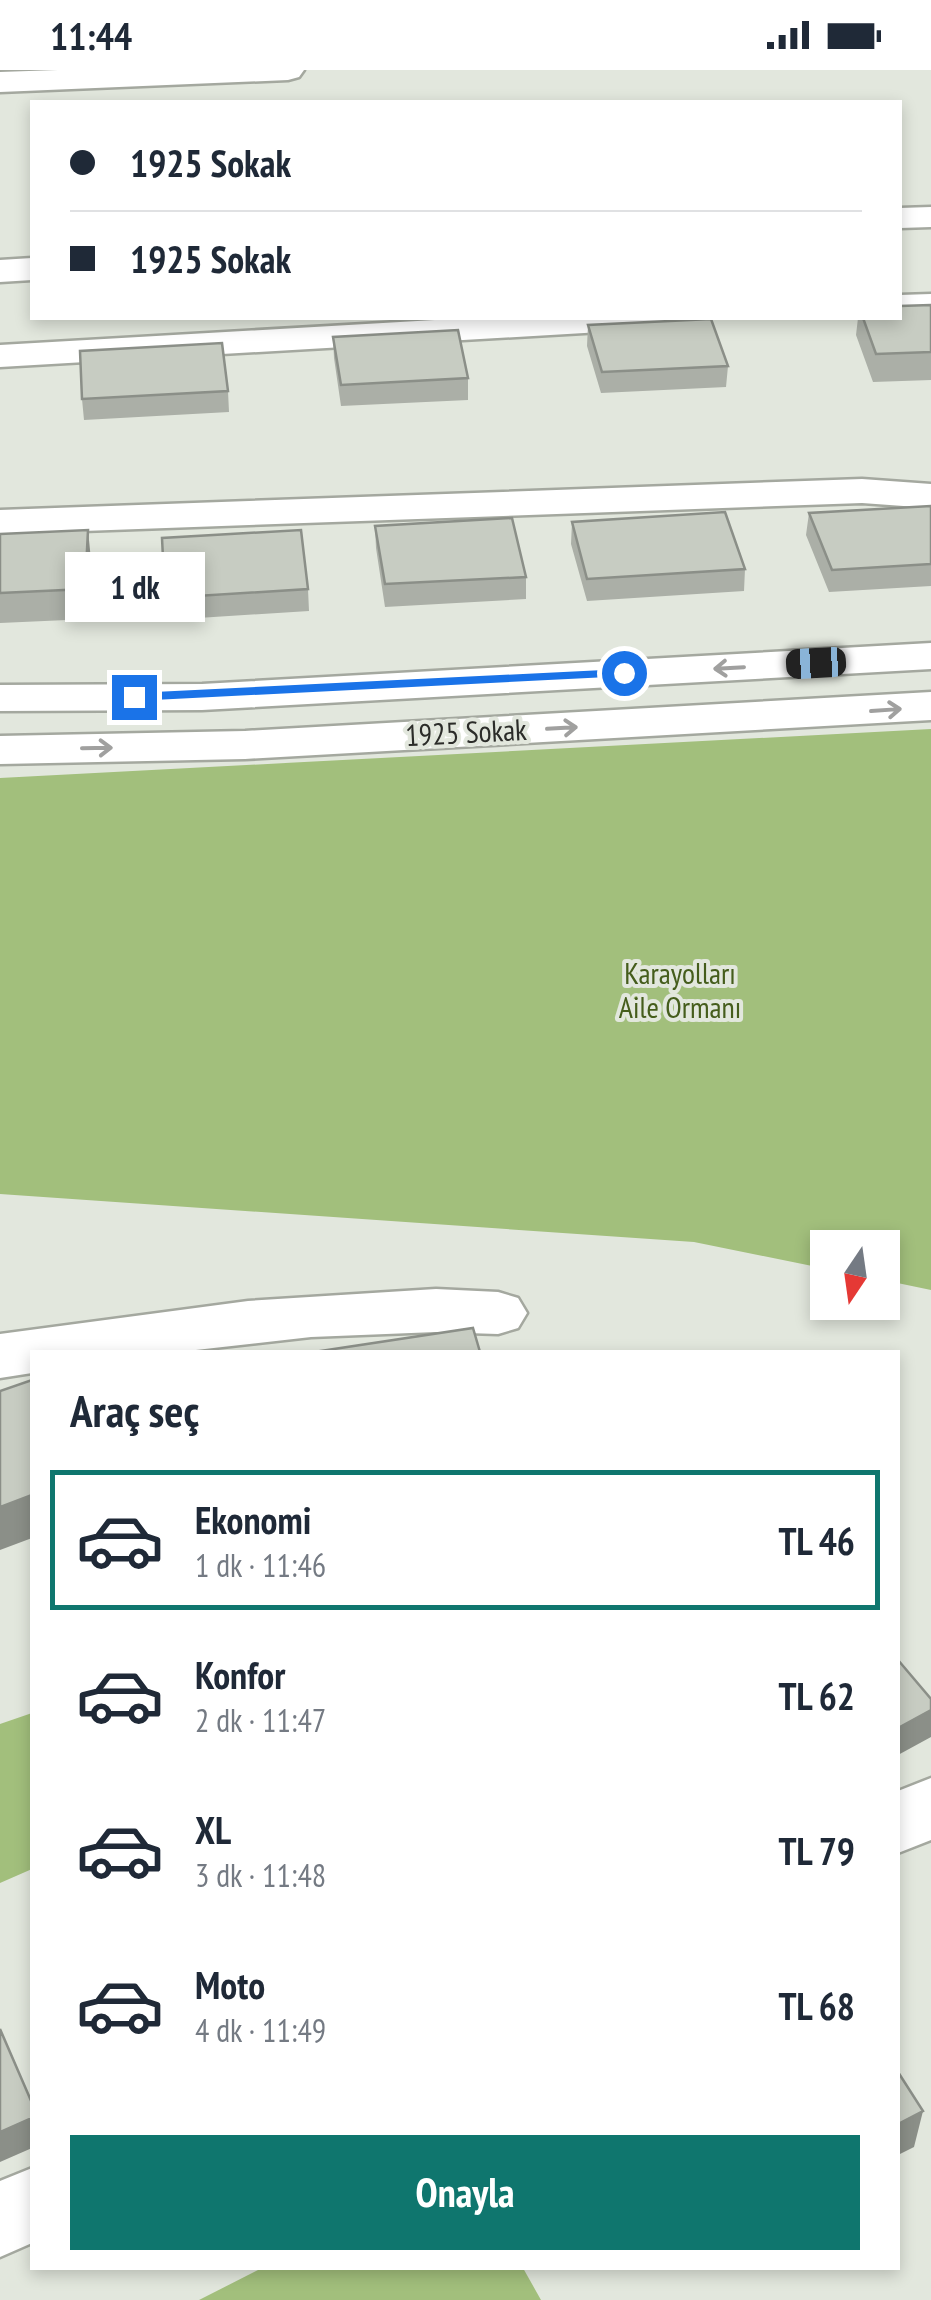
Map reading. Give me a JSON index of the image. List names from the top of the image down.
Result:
{
  "streets": {
    "street": ["1925 Sokak"]
  },
  "parks": ["Karayolları Aile Ormanı"],
  "north": "bottom",
  "page": {
    "status": "11:44",
    "banner": ["1925 Sokak", "1925 Sokak"],
    "bubble": "1 dk",
    "heading": "Araç seç",
    "list": [
      {
        "name": "Ekonomi",
        "note": "1 dk · 11:46",
        "value": "TL 46"
      },
      {
        "name": "Konfor",
        "note": "2 dk · 11:47",
        "value": "TL 62"
      },
      {
        "name": "XL",
        "note": "3 dk · 11:48",
        "value": "TL 79"
      },
      {
        "name": "Moto",
        "note": "4 dk · 11:49",
        "value": "TL 68"
      }
    ],
    "buttons": "Onayla"
  }
}
